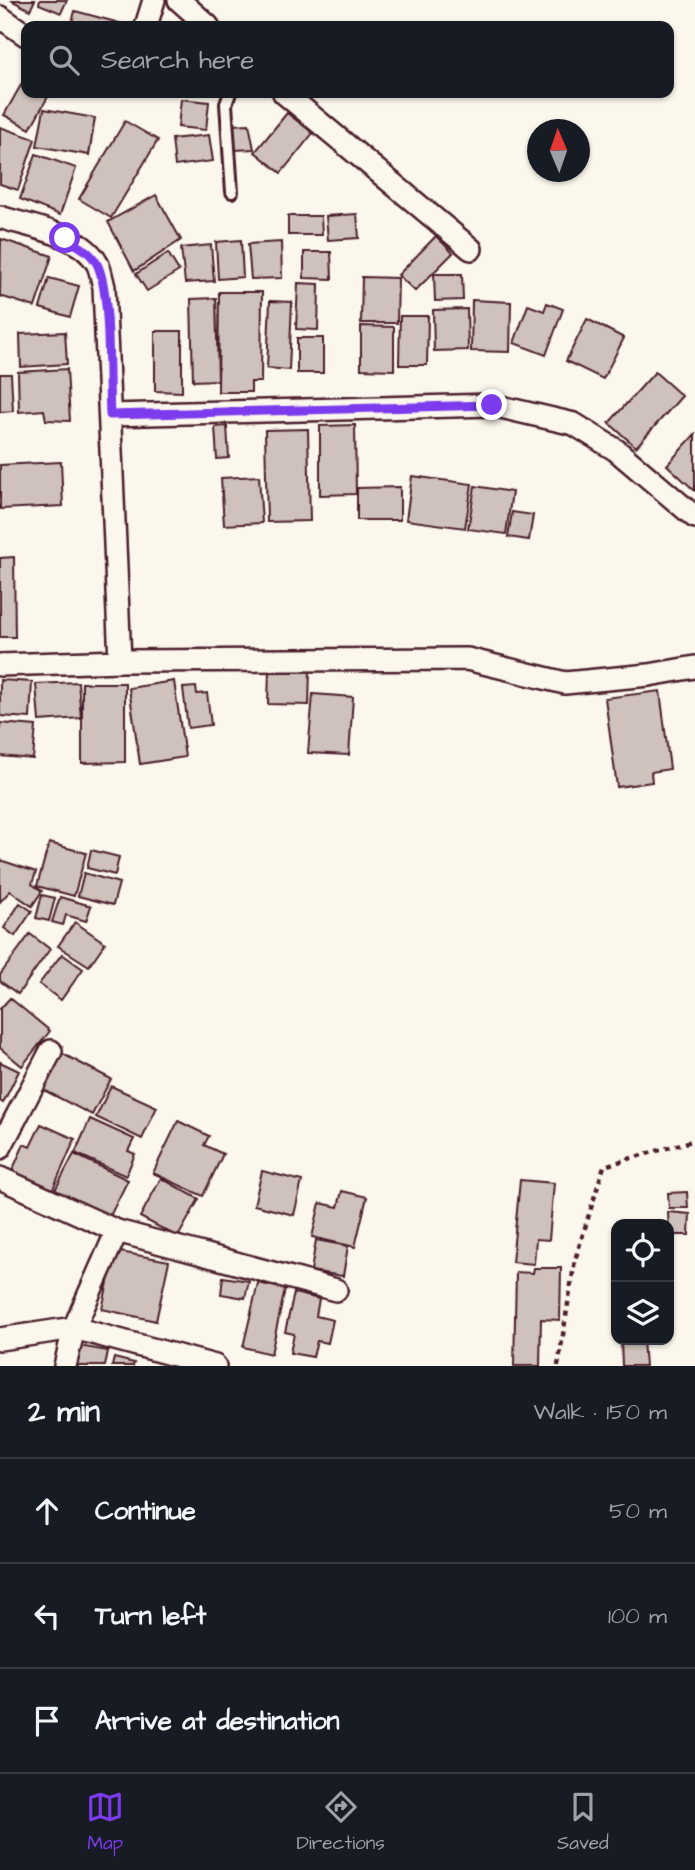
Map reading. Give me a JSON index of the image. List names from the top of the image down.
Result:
{
  "north": "top",
  "page": {
    "search": "Search here",
    "heading": ["2 min", "Walk · 150 m"],
    "list": [
      ["Continue", "50 m"],
      ["Turn left", "100 m"],
      "Arrive at destination"
    ],
    "nav": ["Map", "Directions", "Saved"]
  }
}
